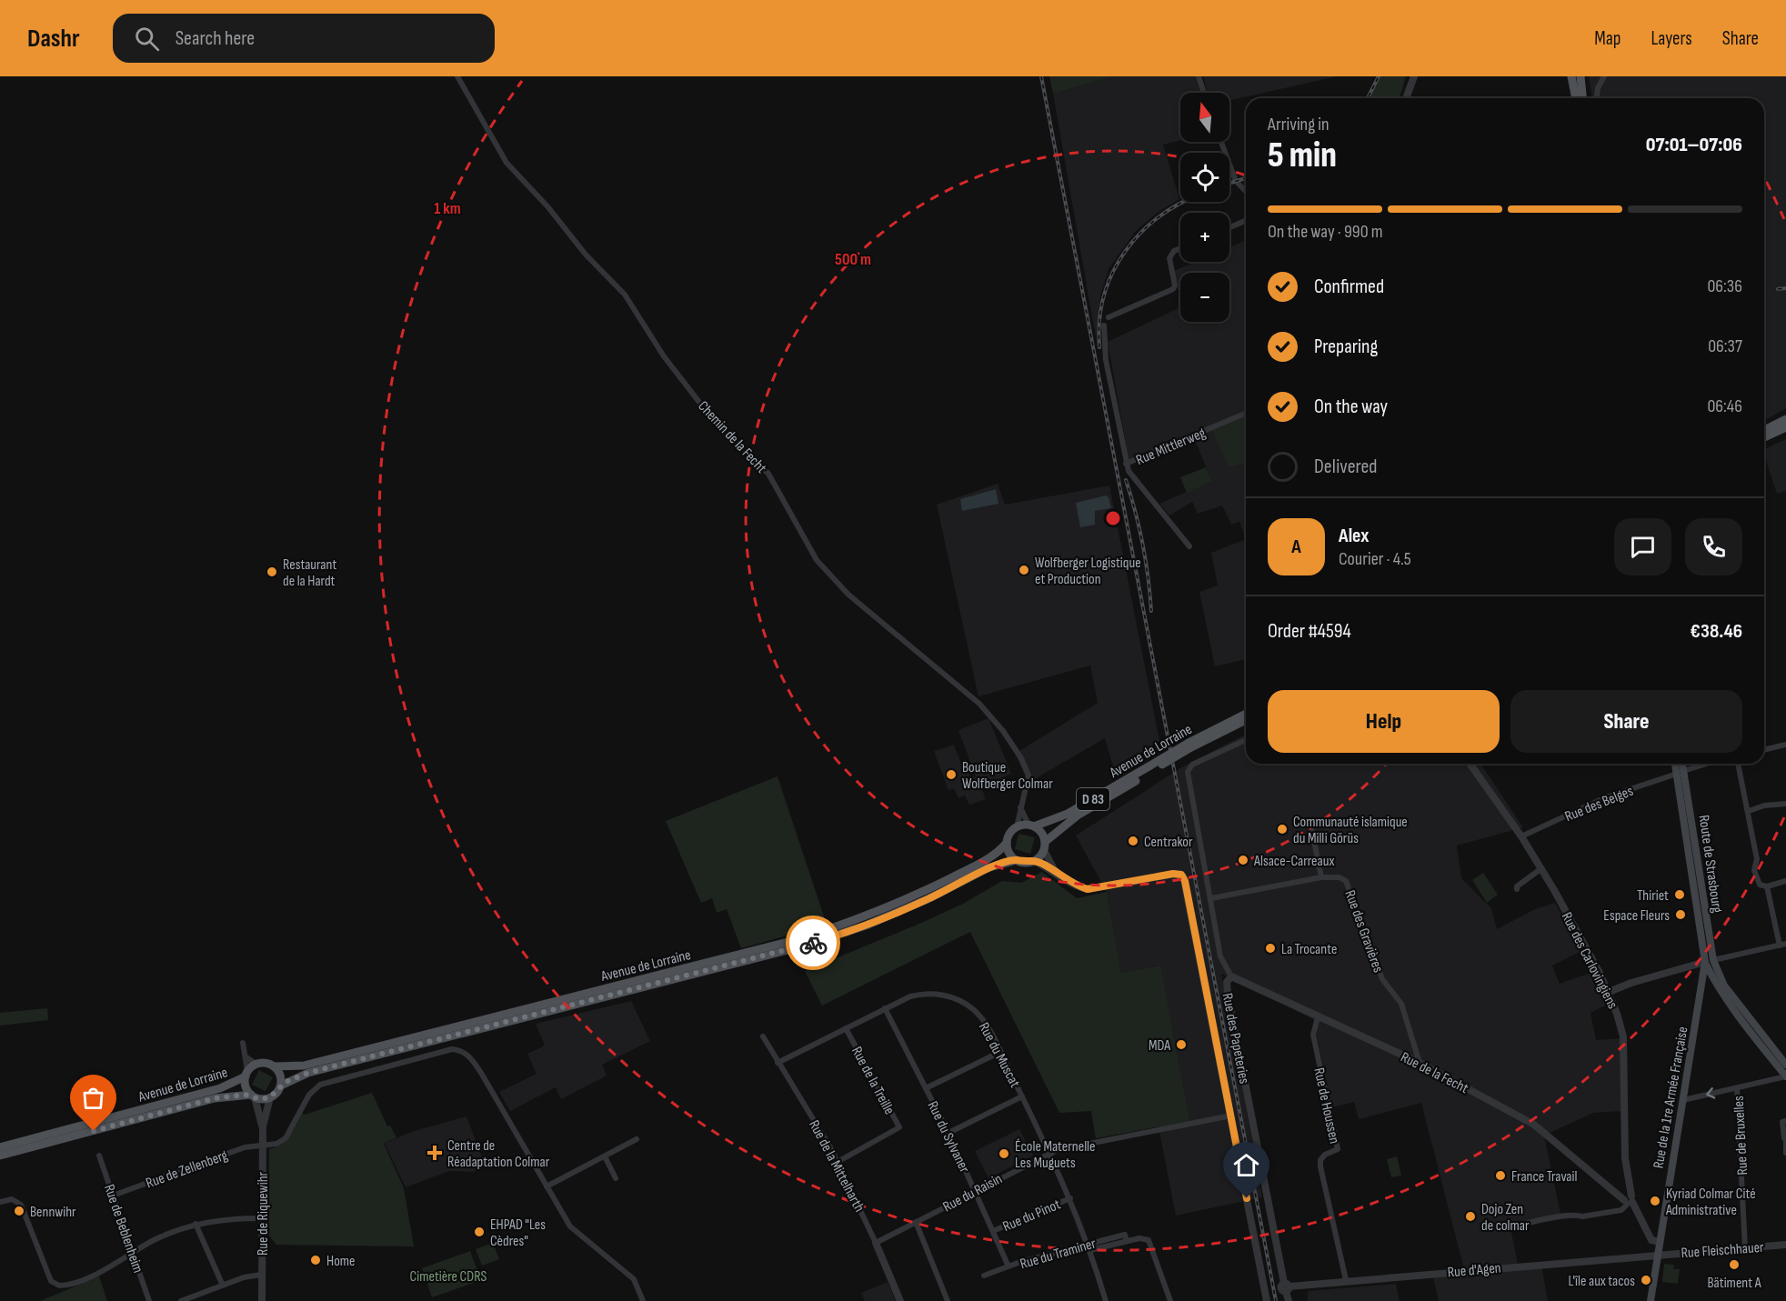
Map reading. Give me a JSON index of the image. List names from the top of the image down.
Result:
{
  "streets": {
    "main road": [
      "Avenue de Lorraine",
      "D 83",
      "Route de Strasbourg",
      "Rue de la 1re Armée Française"
    ],
    "street": [
      "Chemin de la Fecht",
      "Rue Mittlerweg",
      "Rue des Belges",
      "Rue des Gravières",
      "Rue des Carlovingiens",
      "Rue des Papeteries",
      "Rue du Muscat",
      "Rue de la Fecht",
      "Rue de la Treille",
      "Rue de Houssen",
      "Rue de Bruxelles",
      "Rue du Sylvaner",
      "Rue de la Mittelharth",
      "Rue de Zellenberg",
      "Rue du Raisin",
      "Rue de Riquewihr",
      "Rue du Pinot",
      "Rue de Beblenheim",
      "Rue Fleischhauer",
      "Rue du Traminer",
      "Rue d'Agen"
    ]
  },
  "crossings": [
    ["Chemin de la Fecht", "Avenue de Lorraine"],
    ["Avenue de Lorraine", "Rue de Riquewihr"],
    ["Rue des Belges", "Route de Strasbourg"],
    ["Rue des Belges", "Rue des Carlovingiens"],
    ["Route de Strasbourg", "Rue de la 1re Armée Française"],
    ["Rue des Gravières", "Rue des Papeteries"],
    ["Rue des Gravières", "Rue de la Fecht"],
    ["Rue des Carlovingiens", "Rue de la Fecht"],
    ["Rue des Papeteries", "Rue de la Fecht"],
    ["Rue des Papeteries", "Rue d'Agen"],
    ["Rue du Muscat", "Rue de la Treille"],
    ["Rue du Muscat", "Rue du Sylvaner"],
    ["Rue du Muscat", "Rue de la Mittelharth"],
    ["Rue du Muscat", "Rue du Raisin"],
    ["Rue du Muscat", "Rue du Pinot"],
    ["Rue du Muscat", "Rue du Traminer"],
    ["Rue de la Fecht", "Rue de la 1re Armée Française"],
    ["Rue de la Fecht", "Rue de Houssen"],
    ["Rue de la Treille", "Rue de la Mittelharth"],
    ["Rue de la 1re Armée Française", "Rue Fleischhauer"],
    ["Rue de la 1re Armée Française", "Rue d'Agen"],
    ["Rue de Houssen", "Rue d'Agen"],
    ["Rue de Bruxelles", "Rue Fleischhauer"],
    ["Rue du Sylvaner", "Rue du Raisin"],
    ["Rue du Sylvaner", "Rue du Pinot"],
    ["Rue du Sylvaner", "Rue du Traminer"],
    ["Rue de la Mittelharth", "Rue du Raisin"],
    ["Rue de Zellenberg", "Rue de Riquewihr"],
    ["Rue de Zellenberg", "Rue de Beblenheim"],
    ["Rue Fleischhauer", "Rue d'Agen"]
  ],
  "parks": ["Cimetière CDRS"],
  "places": {
    "other": [
      "Wolfberger Logistique et Production",
      "Restaurant de la Hardt",
      "Boutique Wolfberger Colmar",
      "Communauté islamique du Milli Görüs",
      "Centrakor",
      "Alsace-Carreaux",
      "Thiriet",
      "Espace Fleurs",
      "La Trocante",
      "MDA",
      "École Maternelle Les Muguets",
      "France Travail",
      "Kyriad Colmar Cité Administrative",
      "Bennwihr",
      "Dojo Zen de colmar",
      "EHPAD \"Les Cèdres\"",
      "Home",
      "Bätiment A",
      "L'île aux tacos"
    ],
    "health": ["Centre de Réadaptation Colmar"]
  },
  "north": "top",
  "page": {
    "header": "Dashr",
    "search": "Search here",
    "nav": ["Map", "Layers", "Share"],
    "map_buttons": ["+", "−"],
    "heading": ["5 min", "Arriving in", "07:01–07:06"],
    "panel": [
      "Alex",
      "Courier · 4.5",
      "Order #4594",
      "€38.46"
    ],
    "bar": "On the way · 990 m",
    "list": [
      ["Confirmed", "06:36"],
      ["Preparing", "06:37"],
      ["On the way", "06:46"],
      "Delivered"
    ],
    "round": "A",
    "buttons": ["Help", "Share"]
  },
  "rings": ["1 km", "500 m"]
}
